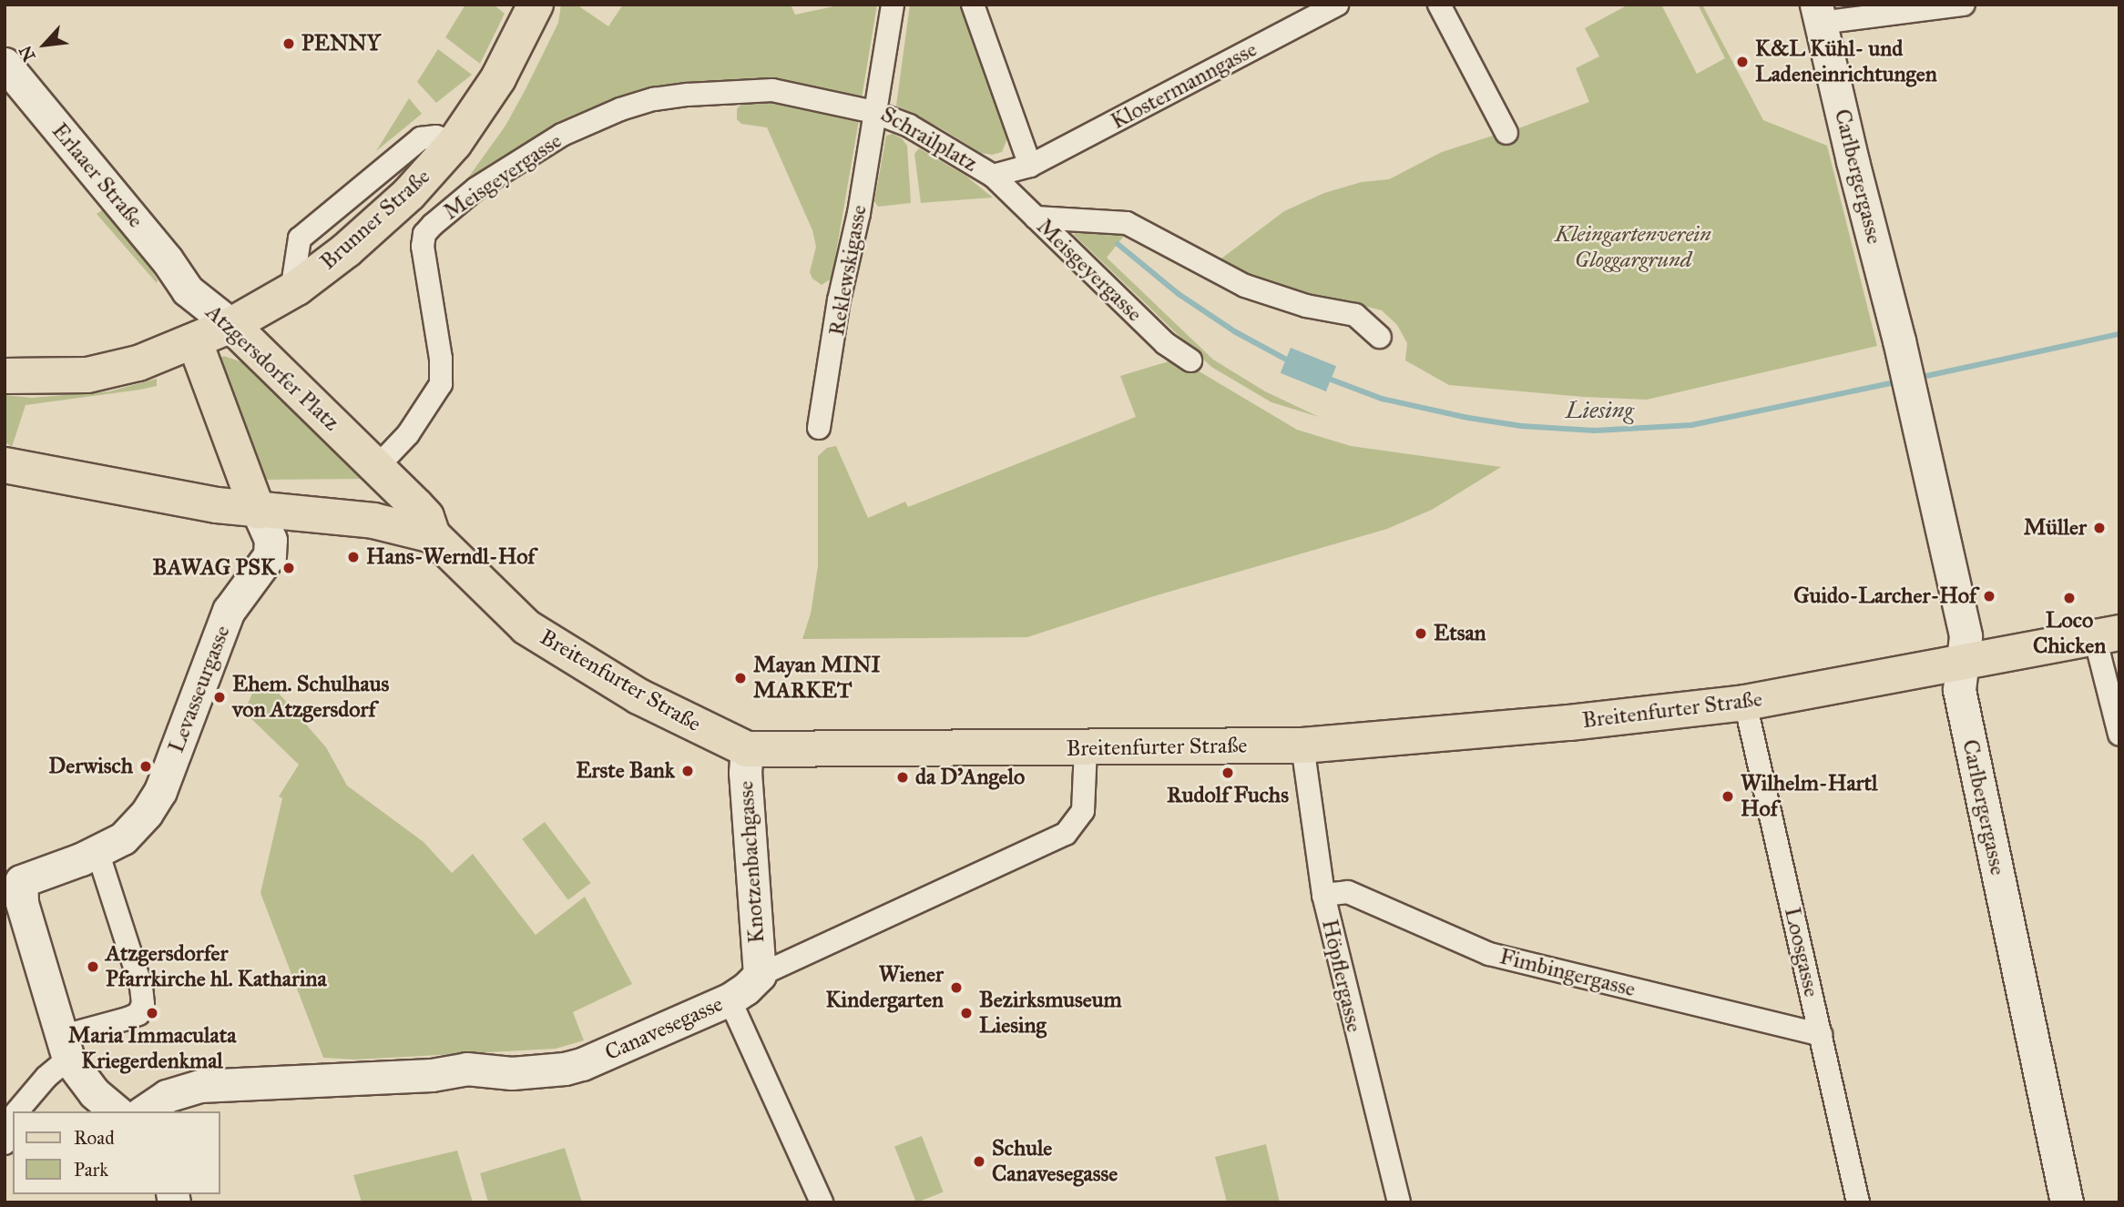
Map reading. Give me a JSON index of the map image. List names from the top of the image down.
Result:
{
  "streets": {
    "main road": ["Brunner Straße", "Atzgersdorfer Platz", "Breitenfurter Straße"],
    "street": [
      "Klostermanngasse",
      "Schrailplatz",
      "Erlaaer Straße",
      "Meisgeyergasse",
      "Carlbergergasse",
      "Reklewskigasse",
      "Levasseurgasse",
      "Knotzenbachgasse",
      "Loosgasse",
      "Fimbingergasse",
      "Höpflergasse",
      "Canavesegasse"
    ]
  },
  "crossings": [
    ["Klostermanngasse", "Schrailplatz"],
    ["Schrailplatz", "Meisgeyergasse"],
    ["Schrailplatz", "Reklewskigasse"],
    ["Erlaaer Straße", "Atzgersdorfer Platz"],
    ["Meisgeyergasse", "Reklewskigasse"],
    ["Meisgeyergasse", "Atzgersdorfer Platz"],
    ["Carlbergergasse", "Breitenfurter Straße"],
    ["Brunner Straße", "Atzgersdorfer Platz"],
    ["Atzgersdorfer Platz", "Breitenfurter Straße"],
    ["Atzgersdorfer Platz", "Levasseurgasse"],
    ["Breitenfurter Straße", "Knotzenbachgasse"],
    ["Breitenfurter Straße", "Loosgasse"],
    ["Breitenfurter Straße", "Höpflergasse"],
    ["Breitenfurter Straße", "Canavesegasse"],
    ["Knotzenbachgasse", "Canavesegasse"],
    ["Loosgasse", "Fimbingergasse"],
    ["Fimbingergasse", "Höpflergasse"]
  ],
  "water": ["Liesing"],
  "parks": ["Kleingartenverein Gloggargrund"],
  "places": [
    "PENNY",
    "K&L Kühl- und Ladeneinrichtungen",
    "Müller",
    "Hans-Werndl-Hof",
    "BAWAG PSK",
    "Guido-Larcher-Hof",
    "Loco Chicken",
    "Etsan",
    "Mayan MINI MARKET",
    "Ehem. Schulhaus von Atzgersdorf",
    "Derwisch",
    "Erste Bank",
    "Rudolf Fuchs",
    "da D'Angelo",
    "Wilhelm-Hartl Hof",
    "Atzgersdorfer Pfarrkirche hl. Katharina",
    "Wiener Kindergarten",
    "Maria Immaculata Kriegerdenkmal",
    "Bezirksmuseum Liesing",
    "Schule Canavesegasse"
  ],
  "legend": ["Road", "Park"],
  "north": "bottom left"
}
